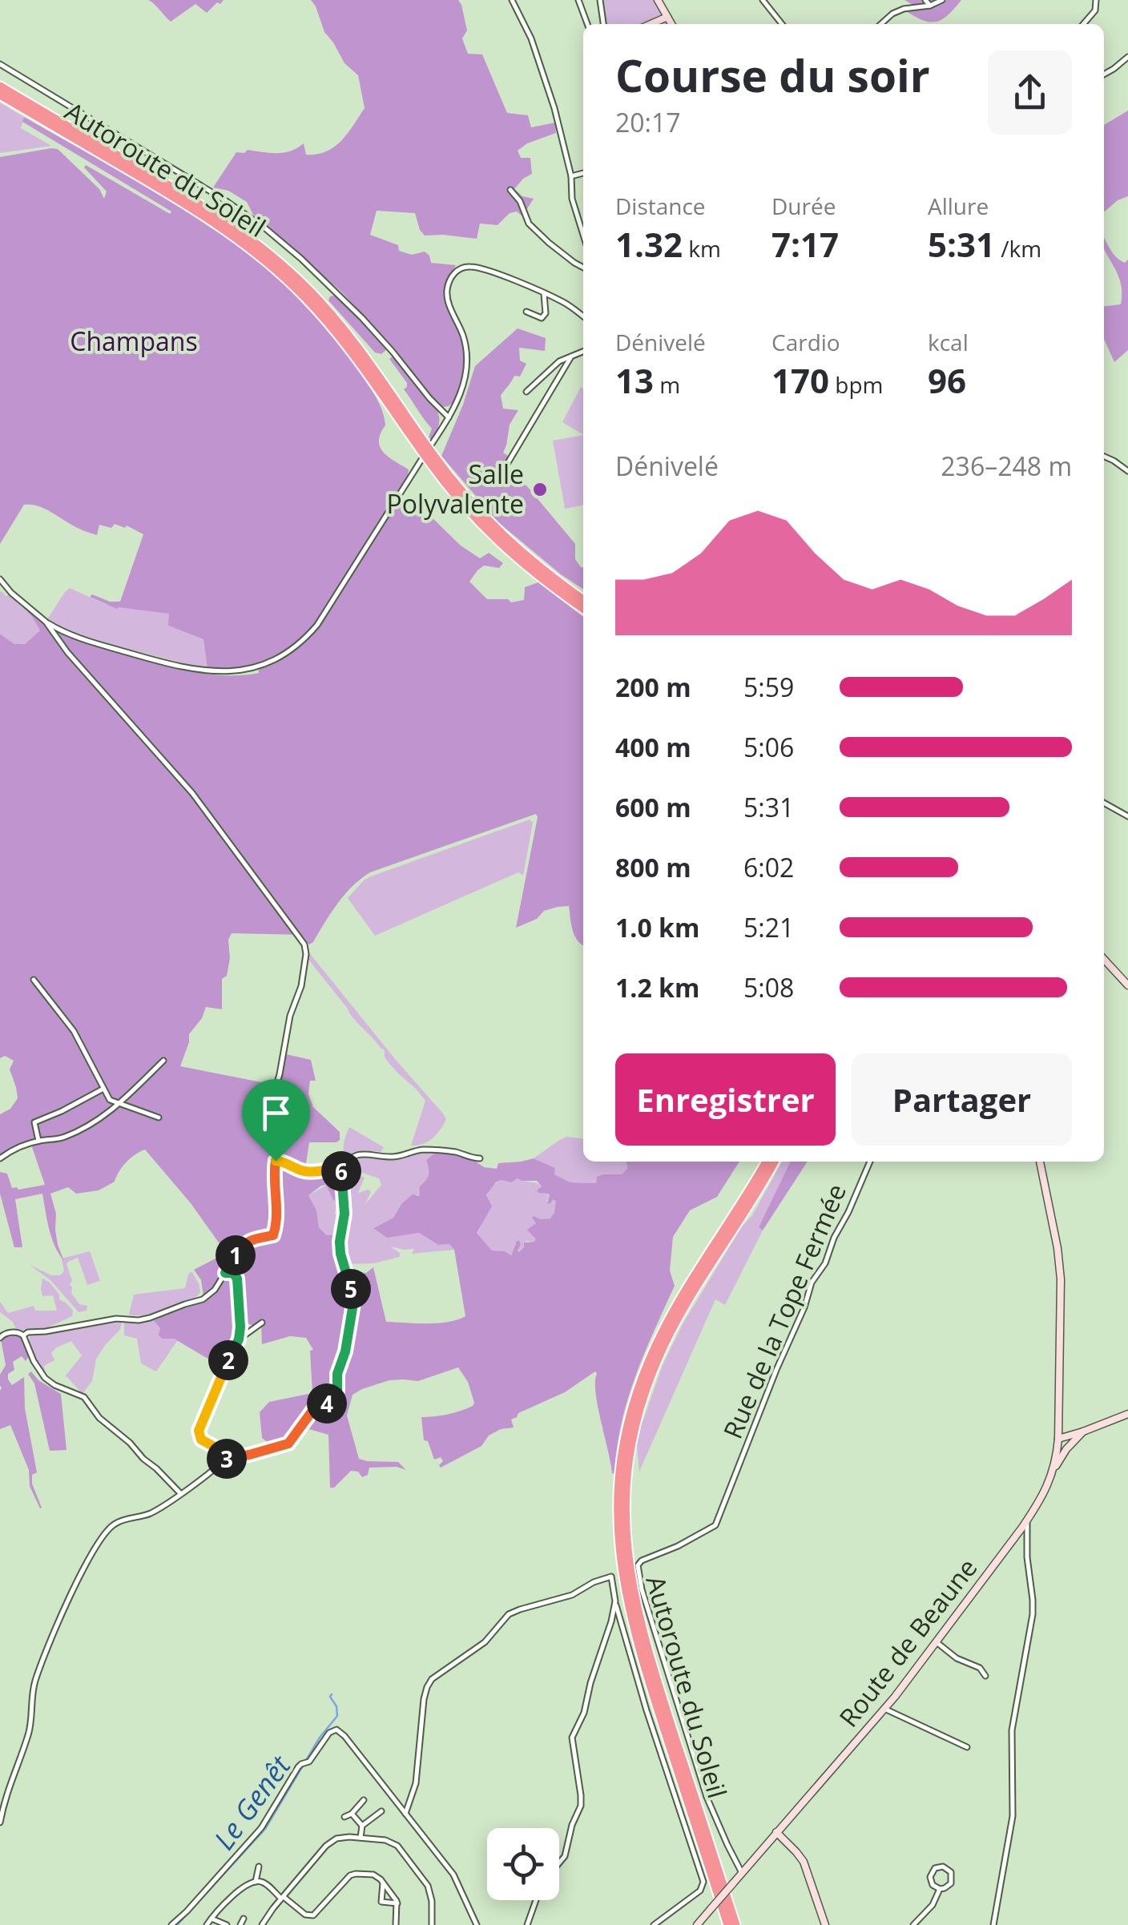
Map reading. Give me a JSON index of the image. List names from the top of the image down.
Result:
{
  "streets": {
    "highway": ["Autoroute du Soleil"],
    "main road": ["Route de Beaune"],
    "street": ["Rue de la Tope Fermée"]
  },
  "crossings": [
    ["Rue de la Tope Fermée", "Route de Beaune"]
  ],
  "water": ["Le Genêt"],
  "parks": ["Champans"],
  "places": ["Salle Polyvalente"],
  "page": {
    "heading": ["Course du soir", "20:17"],
    "stats": [
      ["Distance", "1.32 km"],
      ["Durée", "7:17"],
      ["Allure", "5:31 /km"],
      ["Dénivelé", "13 m"],
      ["Cardio", "170 bpm"],
      ["kcal", "96"]
    ],
    "chart": ["Dénivelé", "236–248 m"],
    "list": [
      {
        "name": "200 m",
        "note": "5:59"
      },
      {
        "name": "400 m",
        "note": "5:06"
      },
      {
        "name": "600 m",
        "note": "5:31"
      },
      {
        "name": "800 m",
        "note": "6:02"
      },
      {
        "name": "1.0 km",
        "note": "5:21"
      },
      {
        "name": "1.2 km",
        "note": "5:08"
      }
    ],
    "buttons": ["Enregistrer", "Partager"],
    "pins": [
      "6",
      "1",
      "5",
      "2",
      "4",
      "3"
    ]
  }
}
